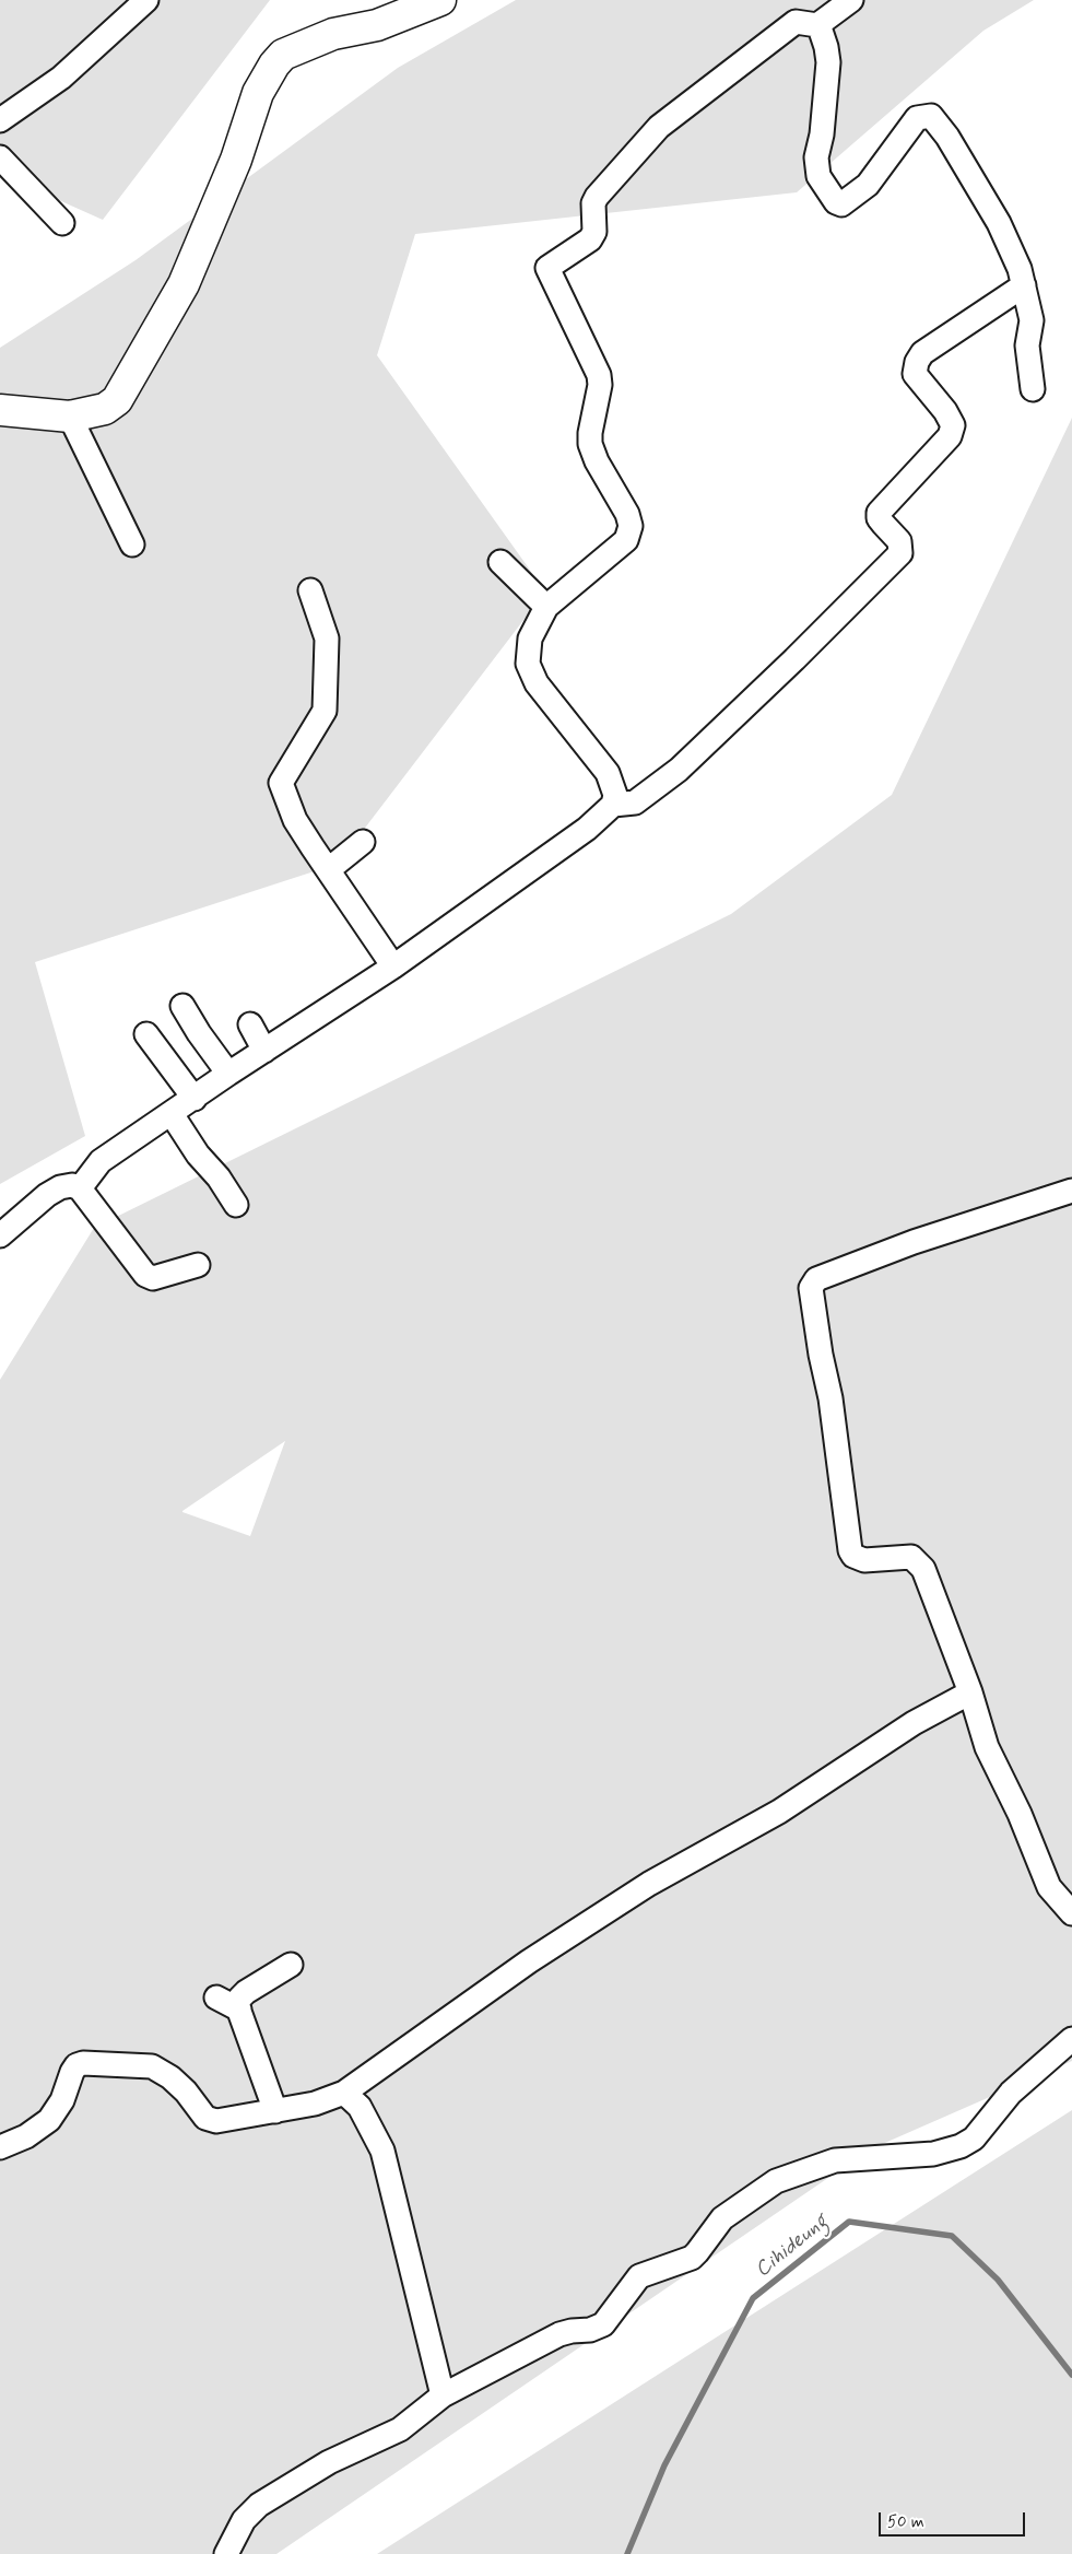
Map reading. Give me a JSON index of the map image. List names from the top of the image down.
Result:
{
  "water": ["Cihideung"],
  "scale_bar": "50 m"
}
